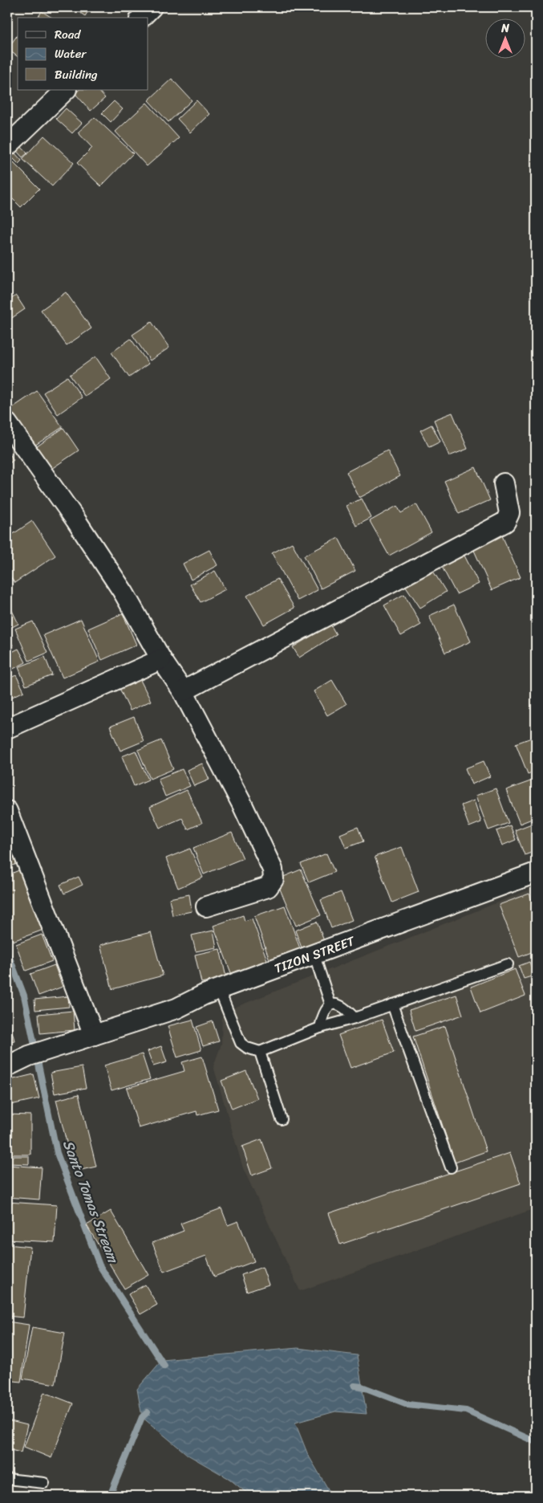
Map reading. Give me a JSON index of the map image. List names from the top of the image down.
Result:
{
  "streets": {
    "street": ["TIZON STREET"]
  },
  "water": ["Santo Tomas Stream"],
  "legend": ["Road", "Water", "Building"],
  "north": "top"
}
